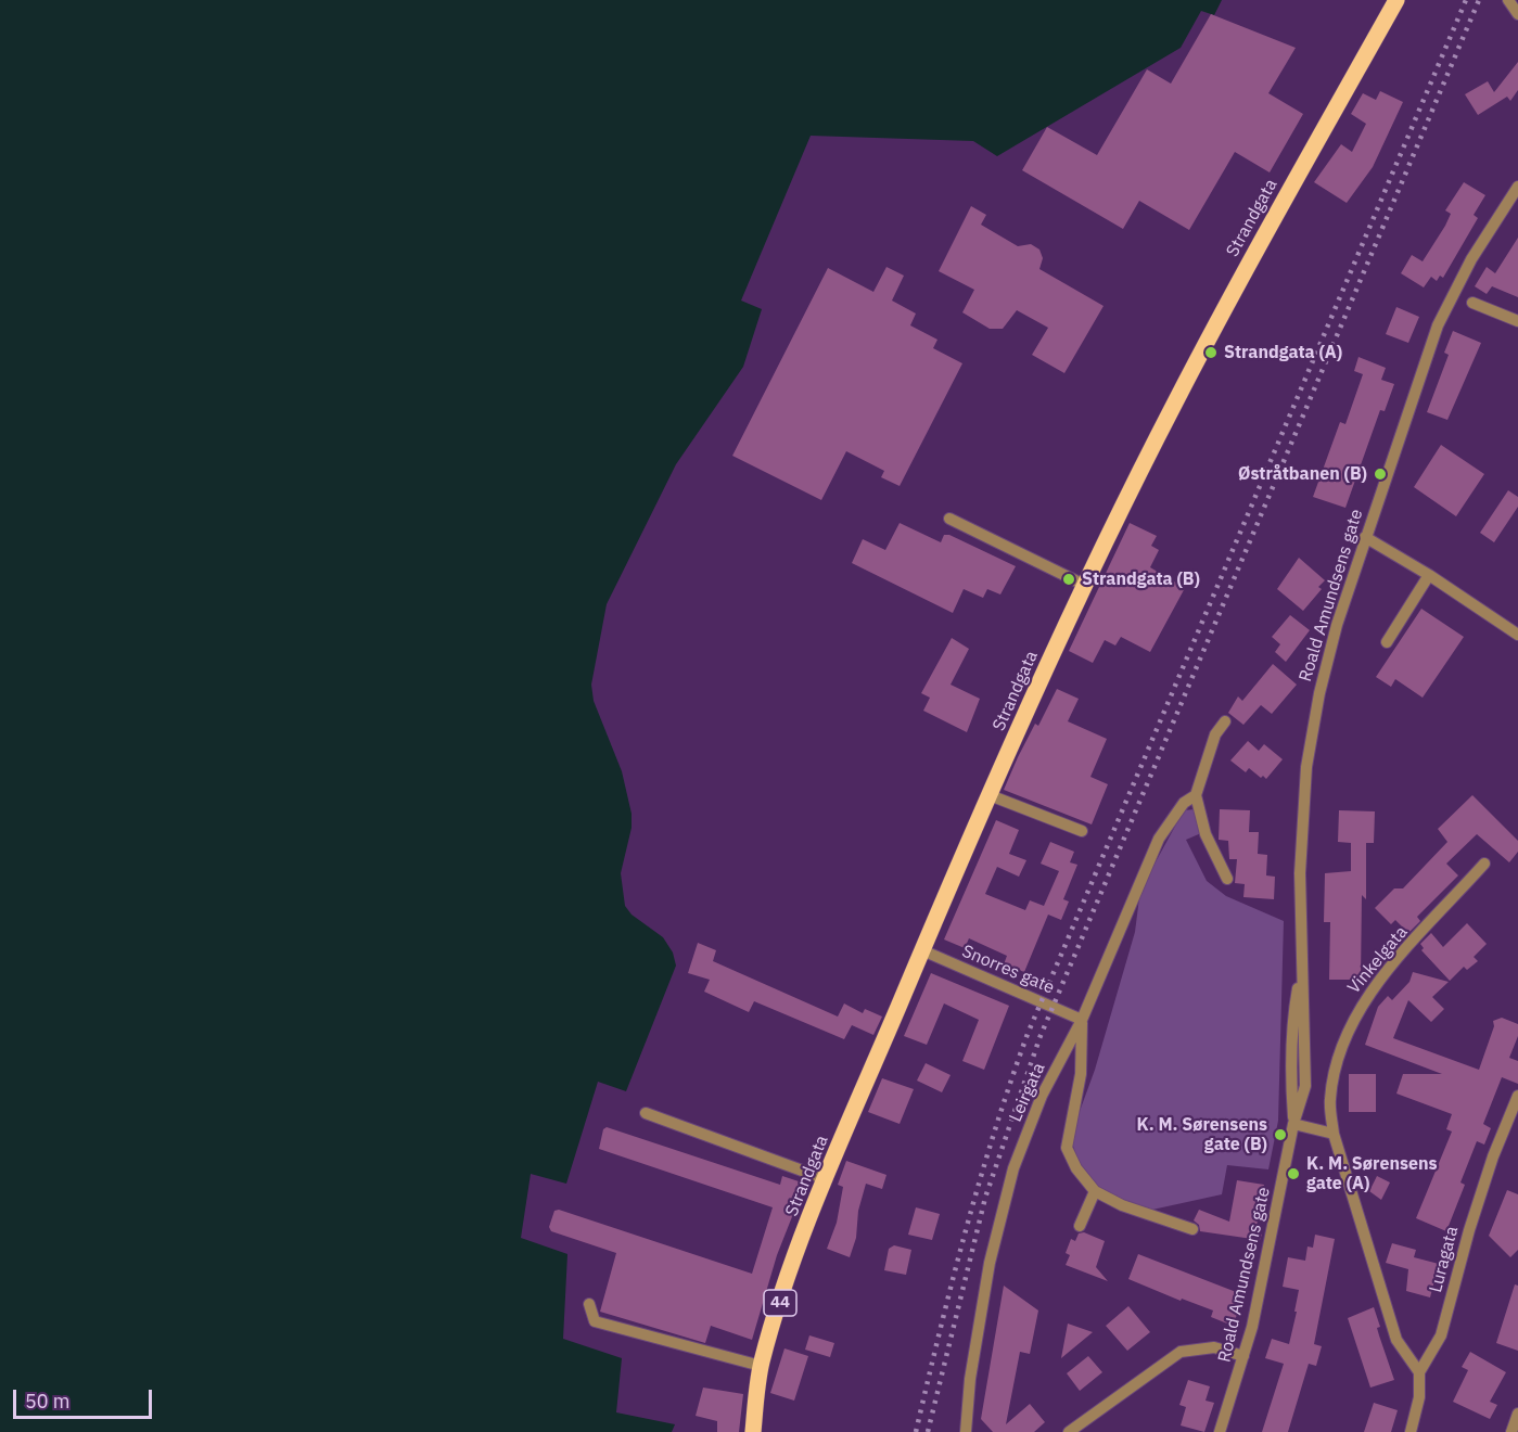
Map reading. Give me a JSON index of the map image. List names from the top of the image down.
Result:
{
  "streets": {
    "main road": ["Strandgata", "44"],
    "street": [
      "Roald Amundsens gate",
      "Vinkelgata",
      "Snorres gate",
      "Leirgata",
      "Luragata"
    ]
  },
  "crossings": [
    ["Strandgata", "Snorres gate"],
    ["Vinkelgata", "Luragata"],
    ["Snorres gate", "Leirgata"]
  ],
  "places": [
    "Strandgata (A)",
    "Østråtbanen (B)",
    "Strandgata (B)",
    "K. M. Sørensens gate (B)",
    "K. M. Sørensens gate (A)"
  ],
  "scale_bar": "50 m"
}
